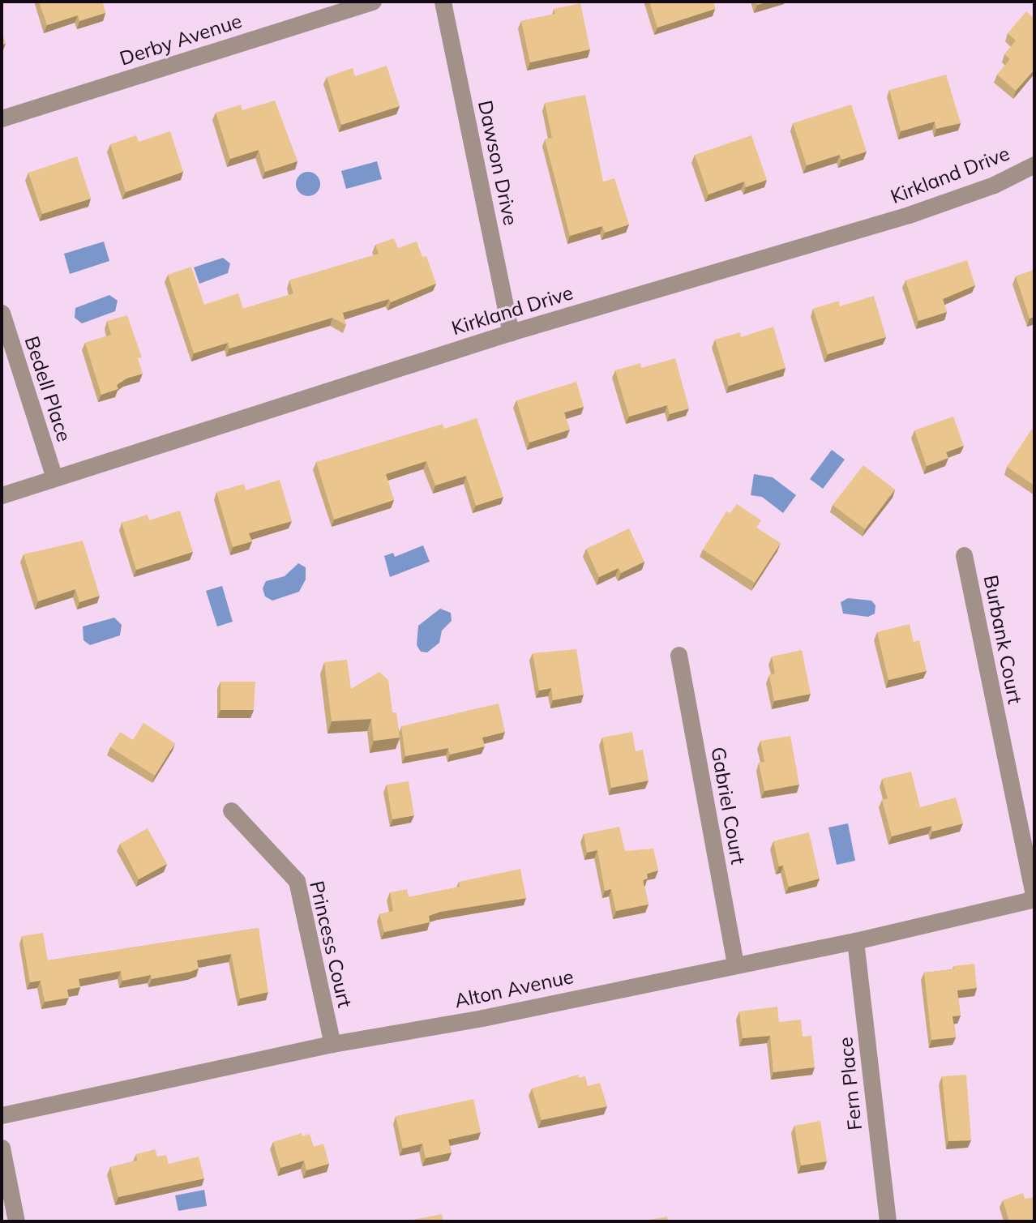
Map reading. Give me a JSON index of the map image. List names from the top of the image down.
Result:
{
  "streets": {
    "street": [
      "Derby Avenue",
      "Dawson Drive",
      "Kirkland Drive",
      "Bedell Place",
      "Burbank Court",
      "Gabriel Court",
      "Princess Court",
      "Alton Avenue",
      "Fern Place"
    ]
  },
  "crossings": [
    ["Dawson Drive", "Kirkland Drive"],
    ["Kirkland Drive", "Bedell Place"],
    ["Burbank Court", "Alton Avenue"],
    ["Gabriel Court", "Alton Avenue"],
    ["Princess Court", "Alton Avenue"],
    ["Alton Avenue", "Fern Place"]
  ]
}
